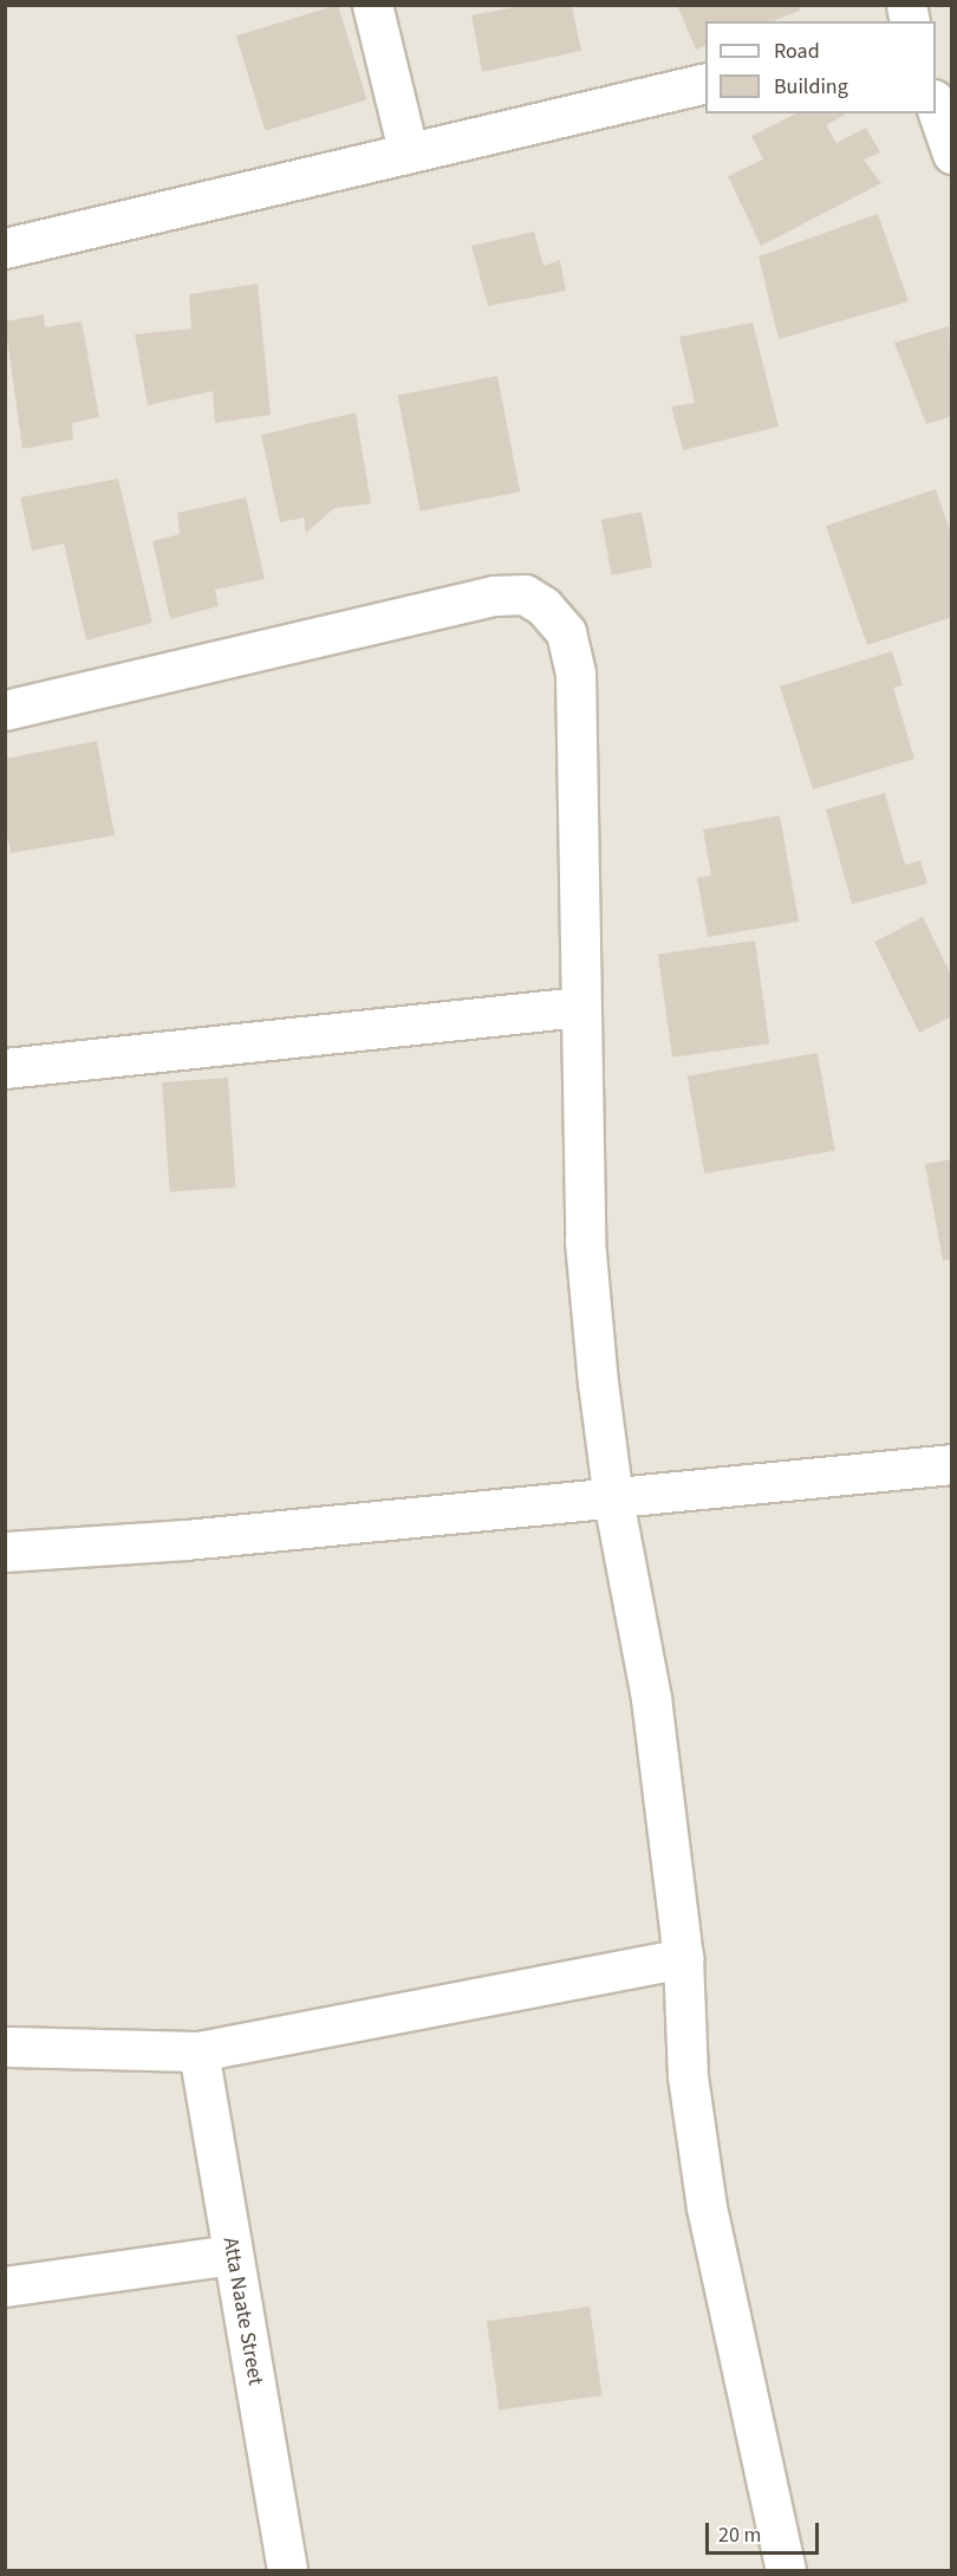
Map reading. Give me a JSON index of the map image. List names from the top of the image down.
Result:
{
  "streets": {
    "street": ["Atta Naate Street"]
  },
  "legend": ["Road", "Building"],
  "scale_bar": "20 m"
}
